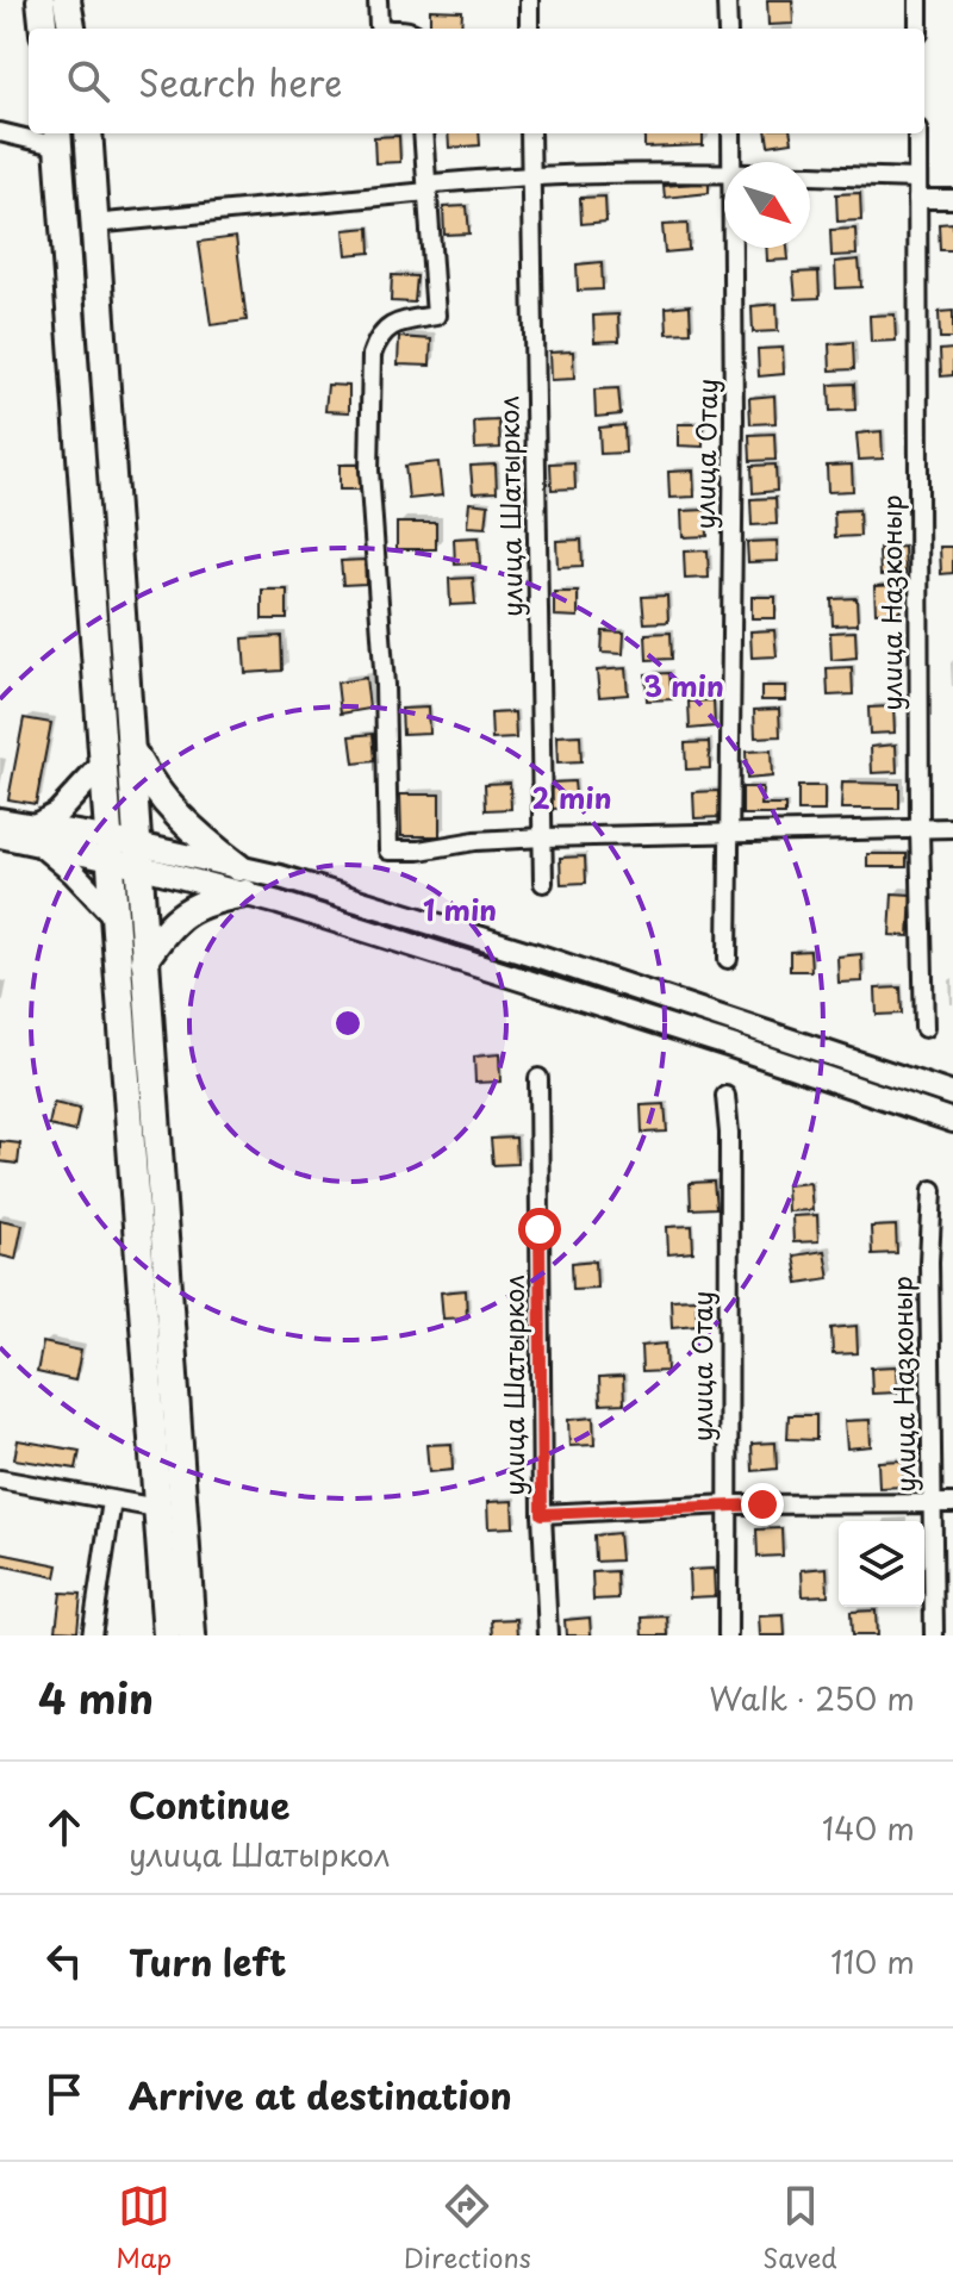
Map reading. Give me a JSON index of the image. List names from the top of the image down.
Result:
{
  "streets": {
    "street": ["улица Отау", "улица Шатыркол", "улица Назконыр"]
  },
  "north": "bottom right",
  "page": {
    "search": "Search here",
    "heading": ["4 min", "Walk · 250 m"],
    "list": [
      ["Continue", "улица Шатыркол", "140 m"],
      ["Turn left", "110 m"],
      "Arrive at destination"
    ],
    "nav": ["Map", "Directions", "Saved"]
  },
  "rings": ["3 min", "2 min", "1 min"]
}
